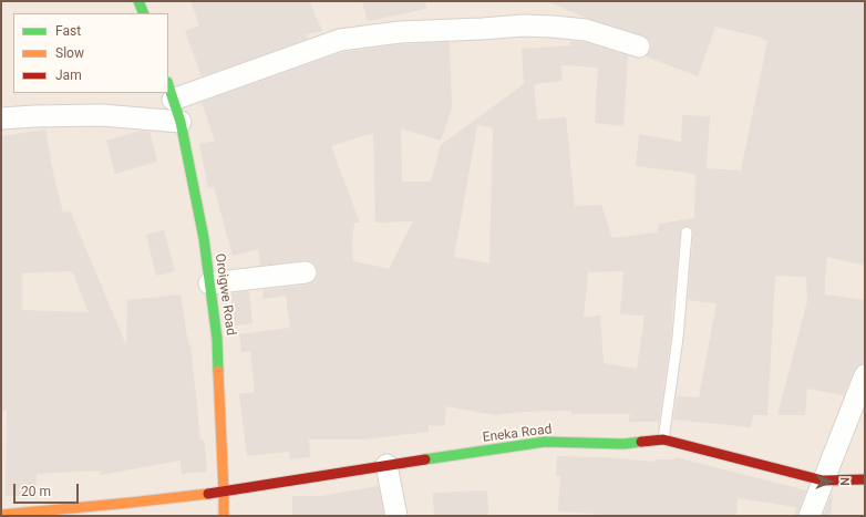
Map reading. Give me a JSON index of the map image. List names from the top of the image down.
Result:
{
  "streets": {
    "main road": ["Oroigwe Road", "Eneka Road"]
  },
  "crossings": [
    ["Oroigwe Road", "Eneka Road"]
  ],
  "legend": ["Fast", "Slow", "Jam"],
  "scale_bar": "20 m",
  "north": "right"
}
